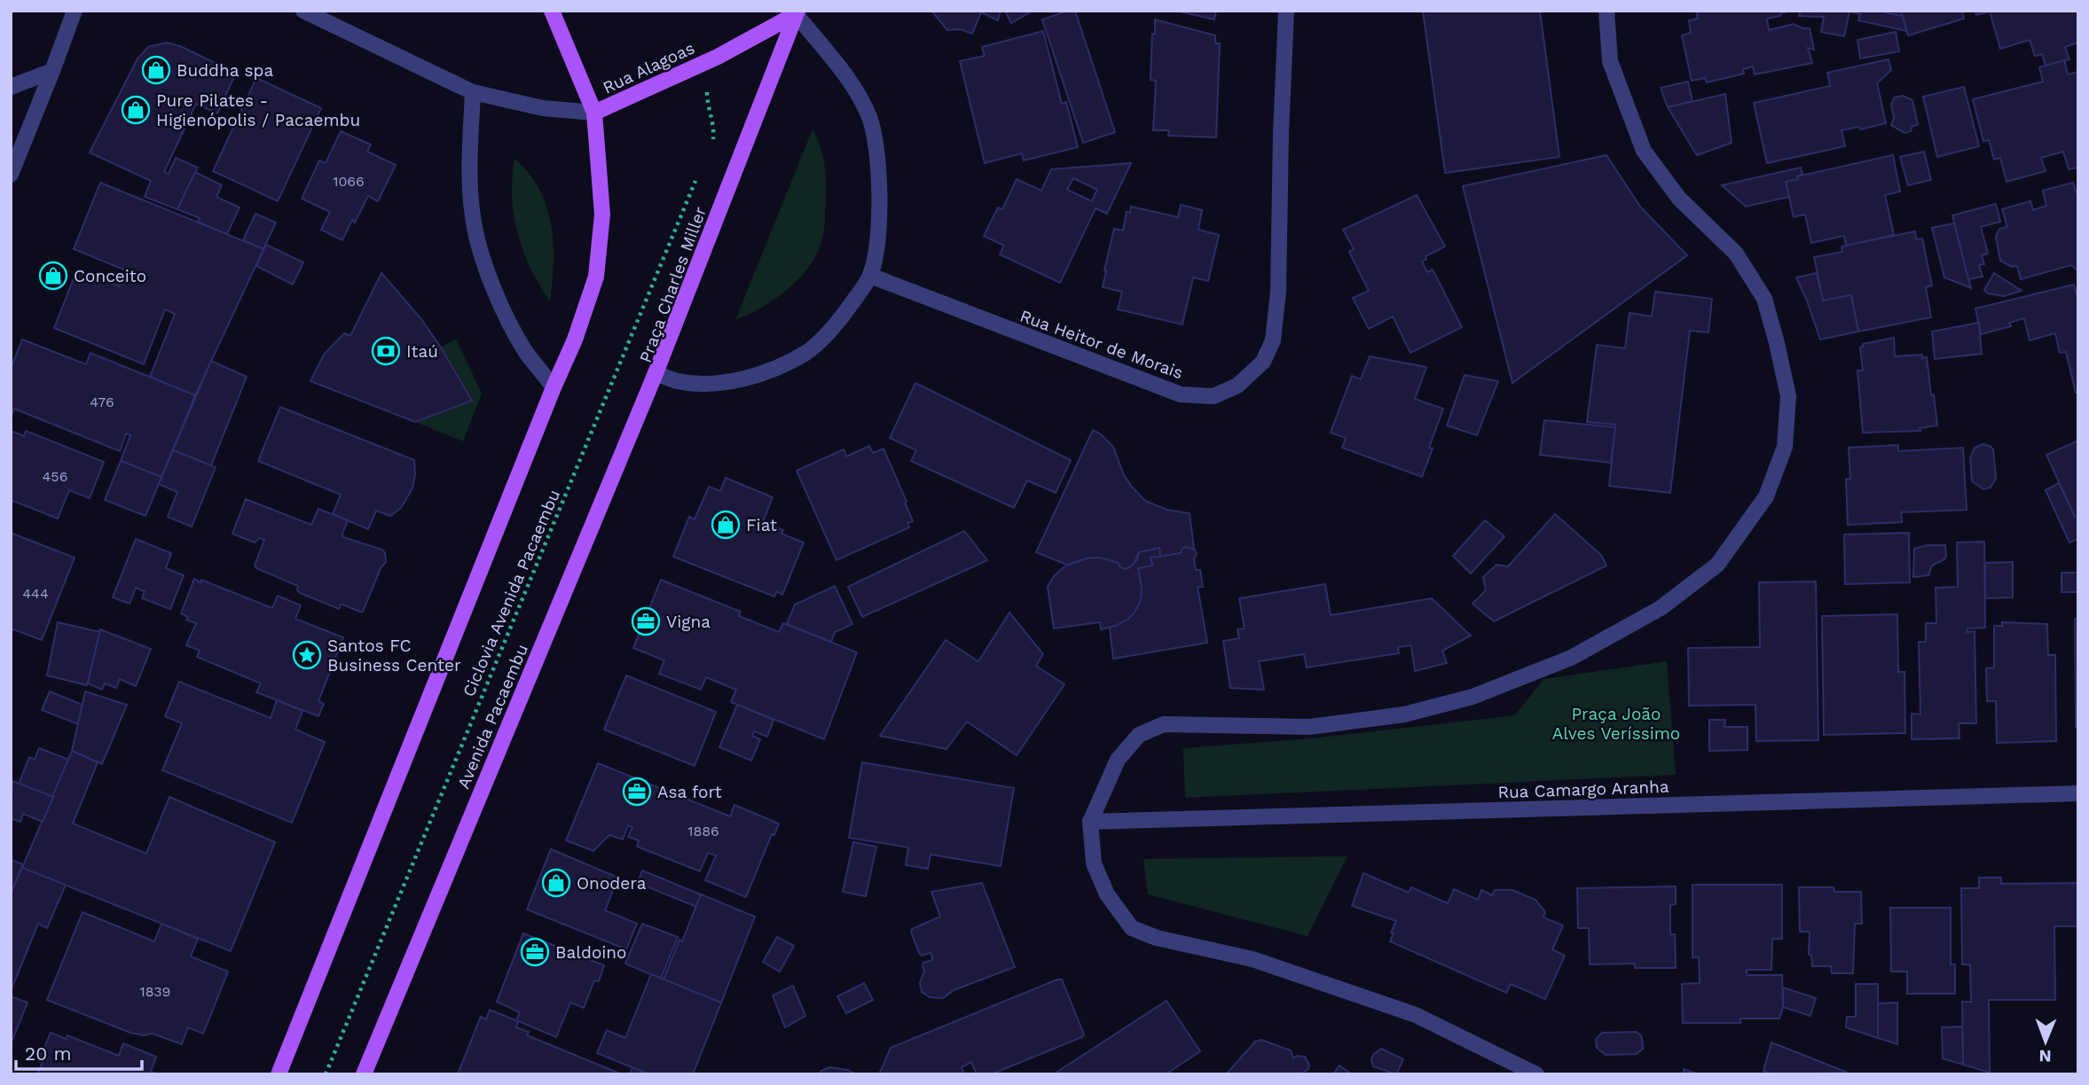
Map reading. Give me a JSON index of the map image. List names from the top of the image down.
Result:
{
  "streets": {
    "main road": ["Rua Alagoas", "Praça Charles Miller", "Avenida Pacaembu"],
    "street": ["Rua Heitor de Morais", "Rua Camargo Aranha"],
    "path": ["Ciclovia Avenida Pacaembu"]
  },
  "crossings": [
    ["Rua Alagoas", "Praça Charles Miller"],
    ["Praça Charles Miller", "Rua Heitor de Morais"],
    ["Praça Charles Miller", "Avenida Pacaembu"]
  ],
  "parks": ["Praça João Alves Veríssimo"],
  "places": {
    "shop": [
      "Buddha spa",
      "Pure Pilates - Higienópolis / Pacaembu",
      "Conceito",
      "Fiat",
      "Onodera"
    ],
    "bank": ["Itaú"],
    "office": ["Vigna", "Asa fort", "Baldoino"],
    "place": ["Santos FC Business Center"]
  },
  "house_numbers": [
    "1066",
    "476",
    "456",
    "444",
    "1886",
    "1839"
  ],
  "scale_bar": "20 m",
  "north": "bottom"
}
